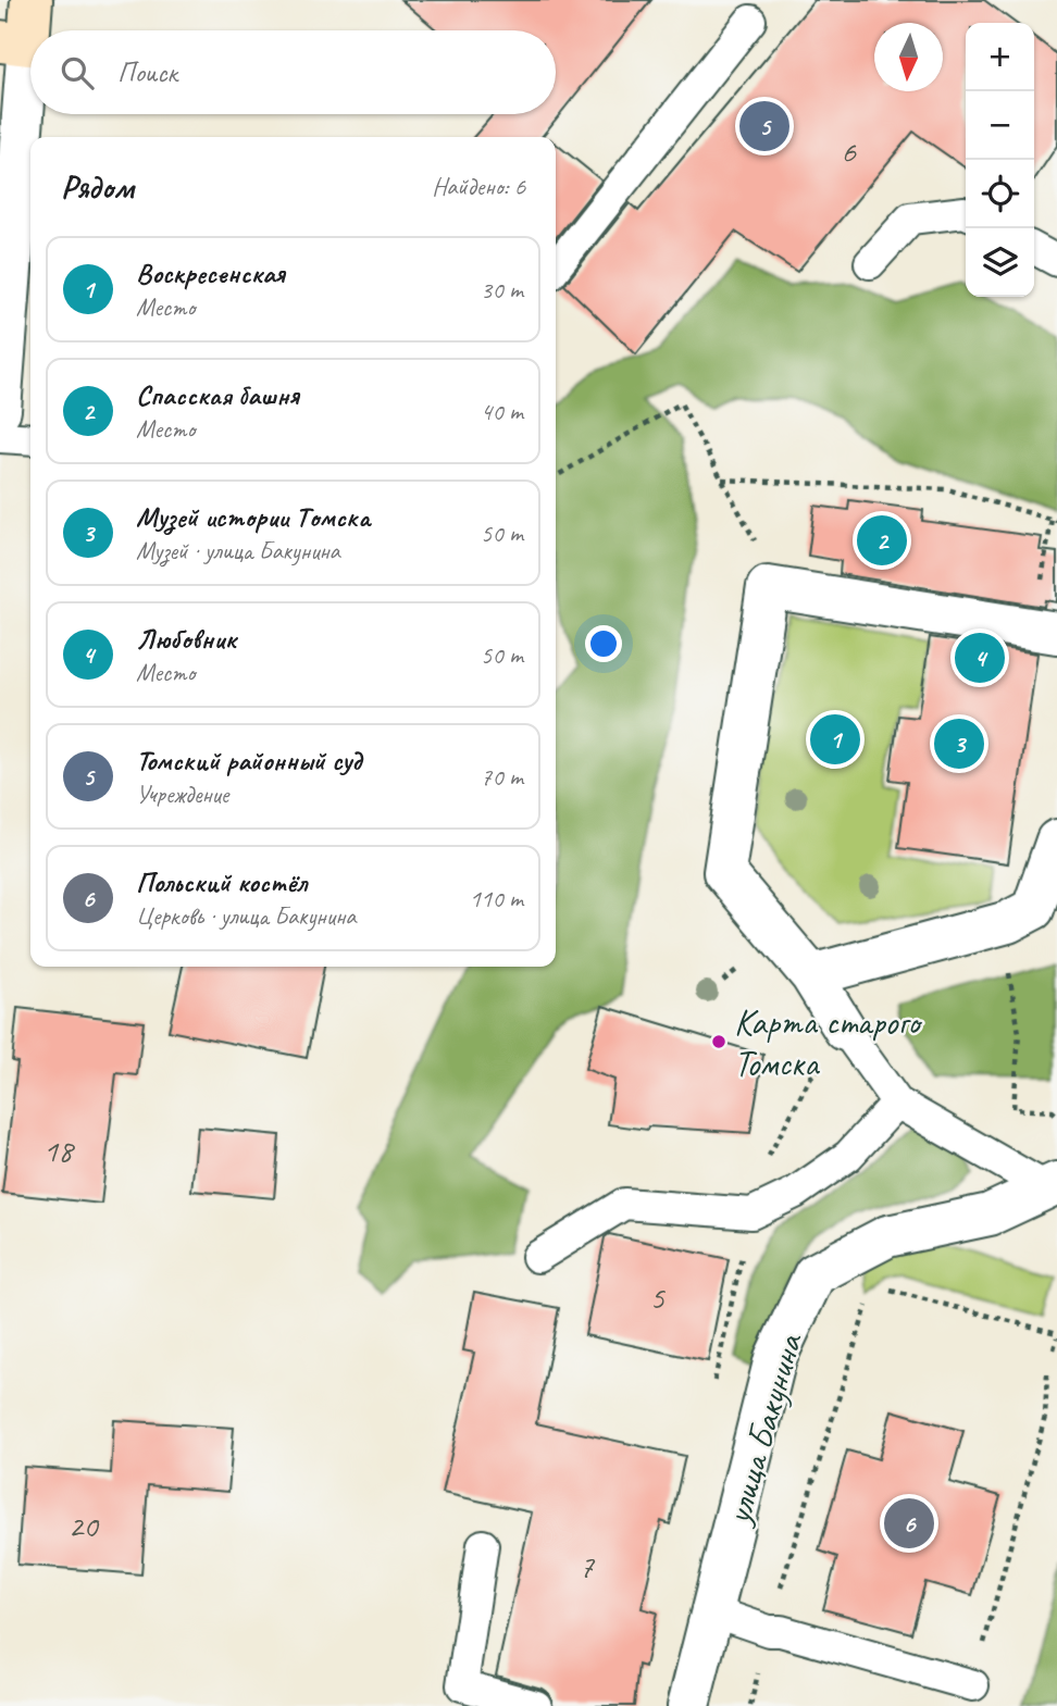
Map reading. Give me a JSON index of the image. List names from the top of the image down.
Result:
{
  "streets": {
    "street": ["улица Бакунина"]
  },
  "places": ["Карта старого Томска"],
  "house_numbers": [
    "6",
    "18",
    "5",
    "20",
    "7"
  ],
  "north": "bottom",
  "page": {
    "map_buttons": ["+", "−"],
    "search": "Поиск",
    "pins": [
      "5",
      "2",
      "4",
      "1",
      "3",
      "6"
    ],
    "heading": ["Рядом", "Найдено: 6"],
    "list": [
      {
        "mark": "1",
        "name": "Воскресенская",
        "note": "Место",
        "value": "30 m"
      },
      {
        "mark": "2",
        "name": "Спасская башня",
        "note": "Место",
        "value": "40 m"
      },
      {
        "mark": "3",
        "name": "Музей истории Томска",
        "note": "Музей · улица Бакунина",
        "value": "50 m"
      },
      {
        "mark": "4",
        "name": "Любовник",
        "note": "Место",
        "value": "50 m"
      },
      {
        "mark": "5",
        "name": "Томский районный суд",
        "note": "Учреждение",
        "value": "70 m"
      },
      {
        "mark": "6",
        "name": "Польский костёл",
        "note": "Церковь · улица Бакунина",
        "value": "110 m"
      }
    ]
  }
}
